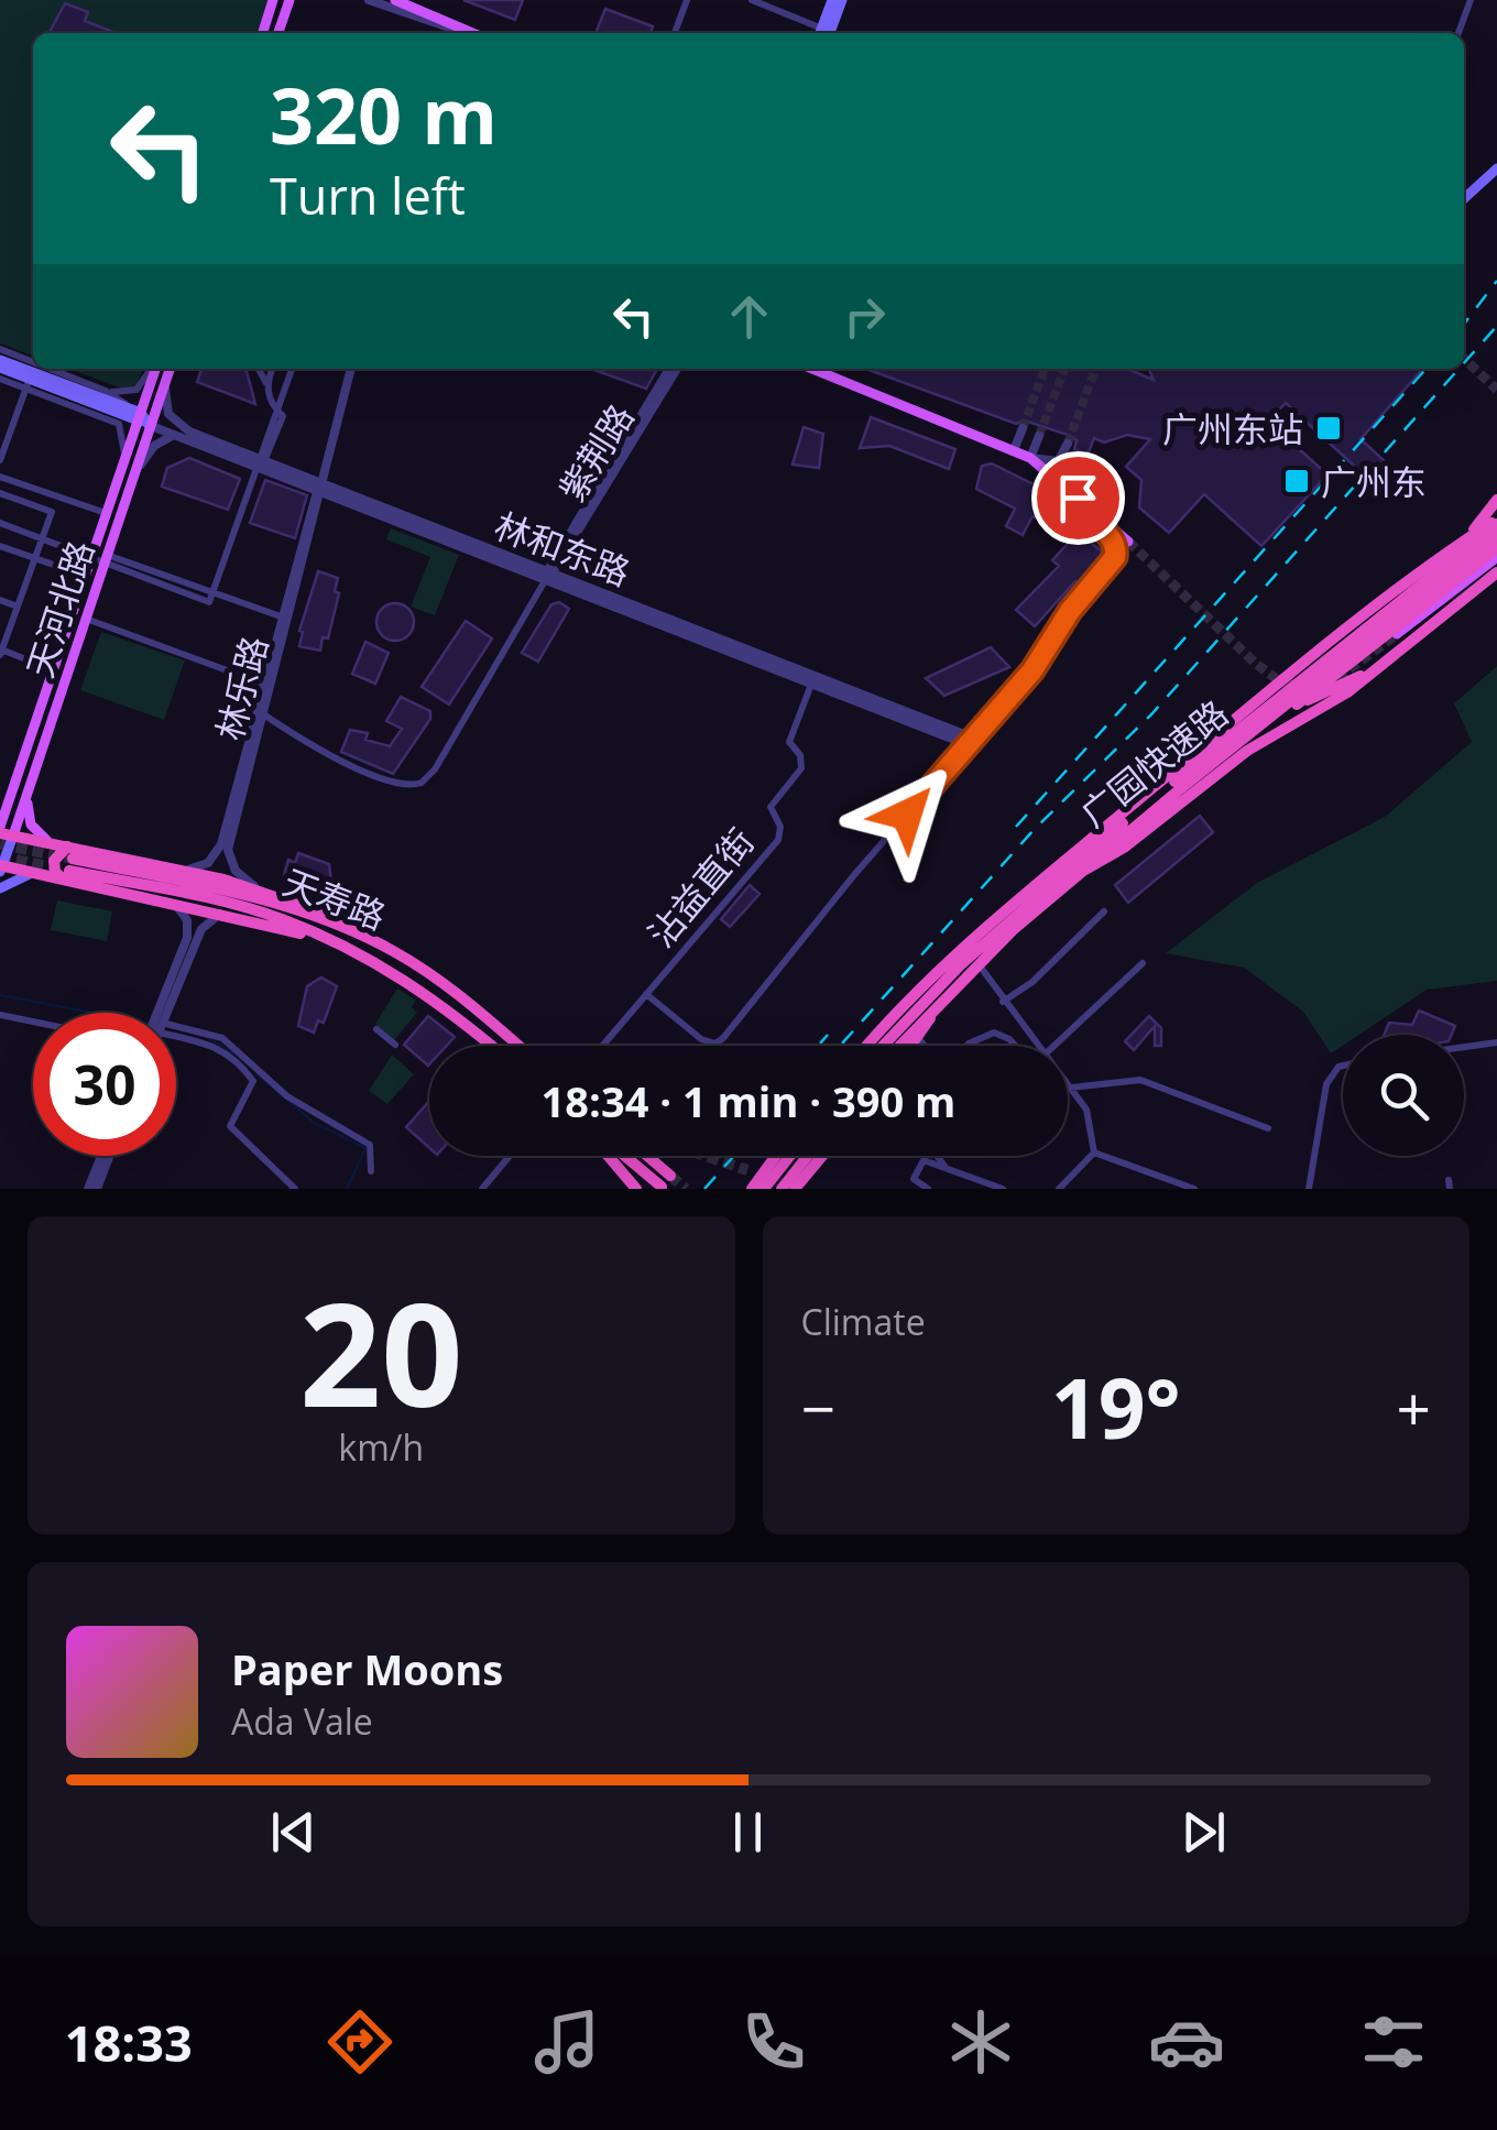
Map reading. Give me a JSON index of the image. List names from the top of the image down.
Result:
{
  "streets": {
    "highway": ["广园快速路", "天寿路"],
    "main road": ["天河北路"],
    "street": [
      "紫荆路",
      "林和东路",
      "林乐路",
      "沾益直街"
    ]
  },
  "crossings": [
    ["紫荆路", "林和东路"],
    ["林和东路", "天河北路"],
    ["林和东路", "林乐路"],
    ["林和东路", "沾益直街"]
  ],
  "places": {
    "transit": ["广州东站", "广州东"]
  },
  "page": {
    "turn": ["320 m", "Turn left"],
    "limit": "30",
    "trip": "18:34 · 1 min · 390 m",
    "tile": [
      ["20", "km/h"],
      "Climate"
    ],
    "heat": ["−", "19°", "+"],
    "song": ["Paper Moons", "Ada Vale"],
    "tabs": "18:33"
  }
}
